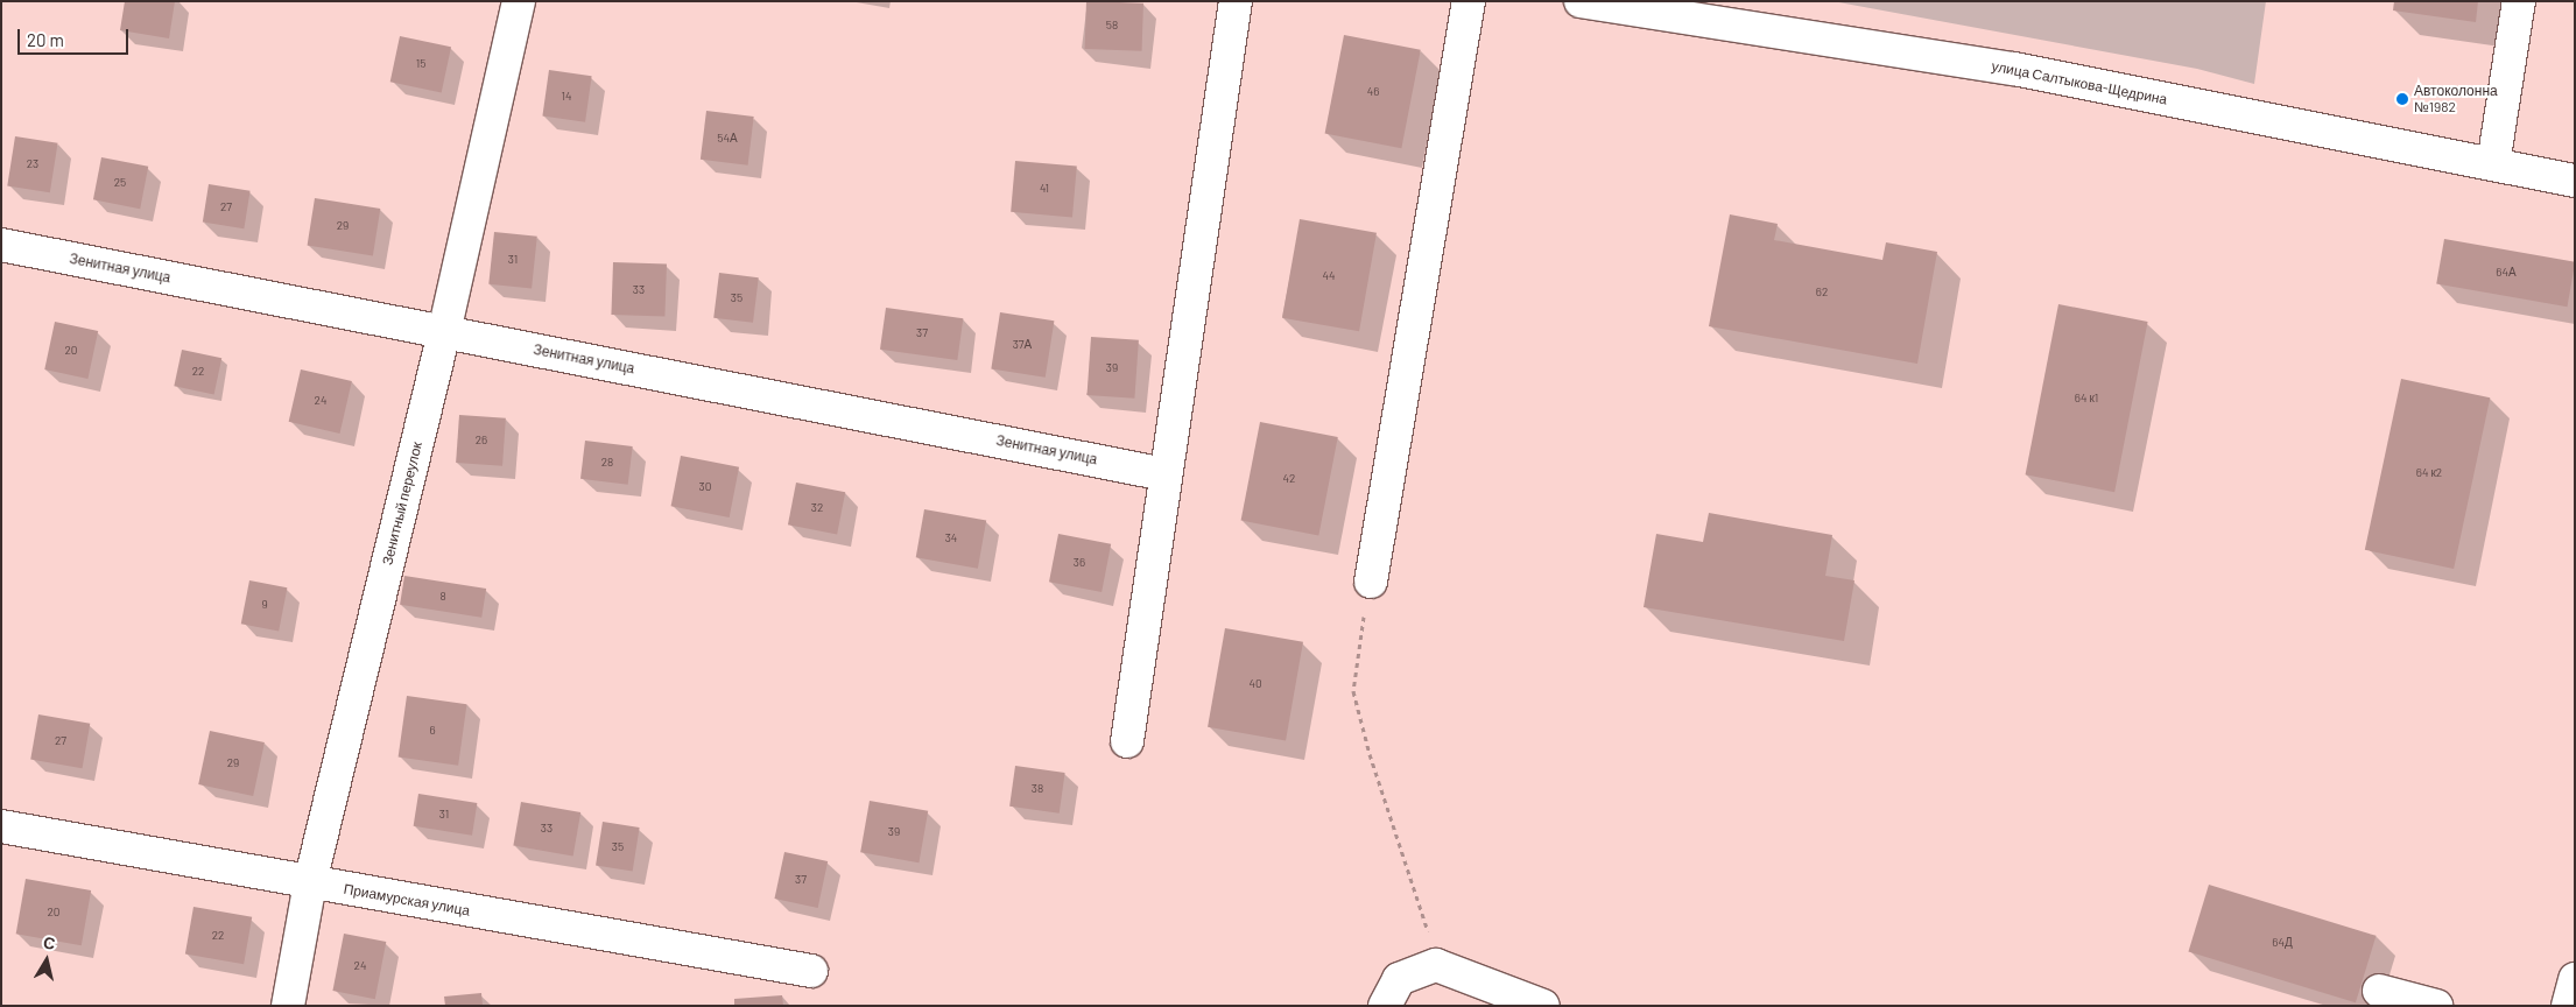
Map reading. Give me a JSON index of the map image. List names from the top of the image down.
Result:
{
  "streets": {
    "street": [
      "улица Салтыкова-Щедрина",
      "Зенитная улица",
      "Зенитный переулок",
      "Приамурская улица"
    ]
  },
  "crossings": [
    ["Зенитная улица", "Зенитный переулок"],
    ["Зенитный переулок", "Приамурская улица"]
  ],
  "places": ["Автоколонна №1982"],
  "house_numbers": [
    "58",
    "15",
    "46",
    "14",
    "54А",
    "23",
    "25",
    "41",
    "27",
    "29",
    "31",
    "64А",
    "44",
    "33",
    "62",
    "35",
    "37",
    "37А",
    "20",
    "39",
    "22",
    "64 к1",
    "24",
    "26",
    "28",
    "64 к2",
    "42",
    "30",
    "32",
    "34",
    "36",
    "8",
    "9",
    "40",
    "6",
    "27",
    "29",
    "38",
    "31",
    "33",
    "39",
    "35",
    "37",
    "20",
    "22",
    "64Д",
    "24"
  ],
  "scale_bar": "20 m",
  "north": "top"
}
